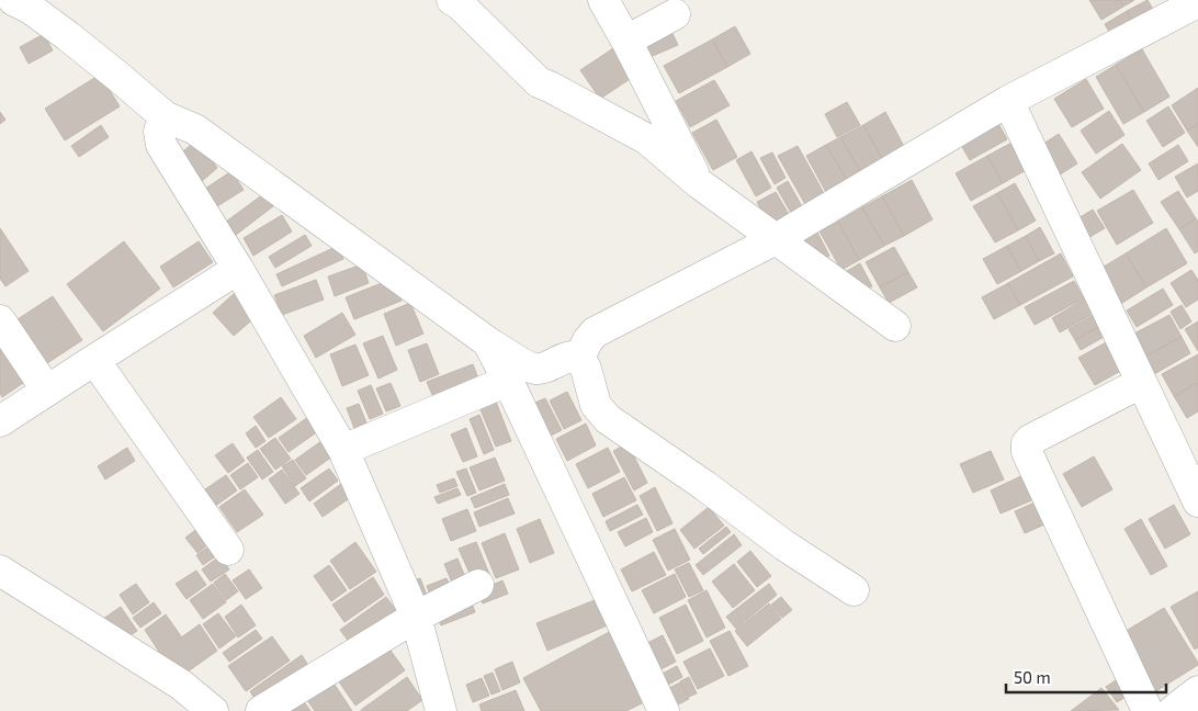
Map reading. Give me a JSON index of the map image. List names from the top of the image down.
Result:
{
  "scale_bar": "50 m"
}
